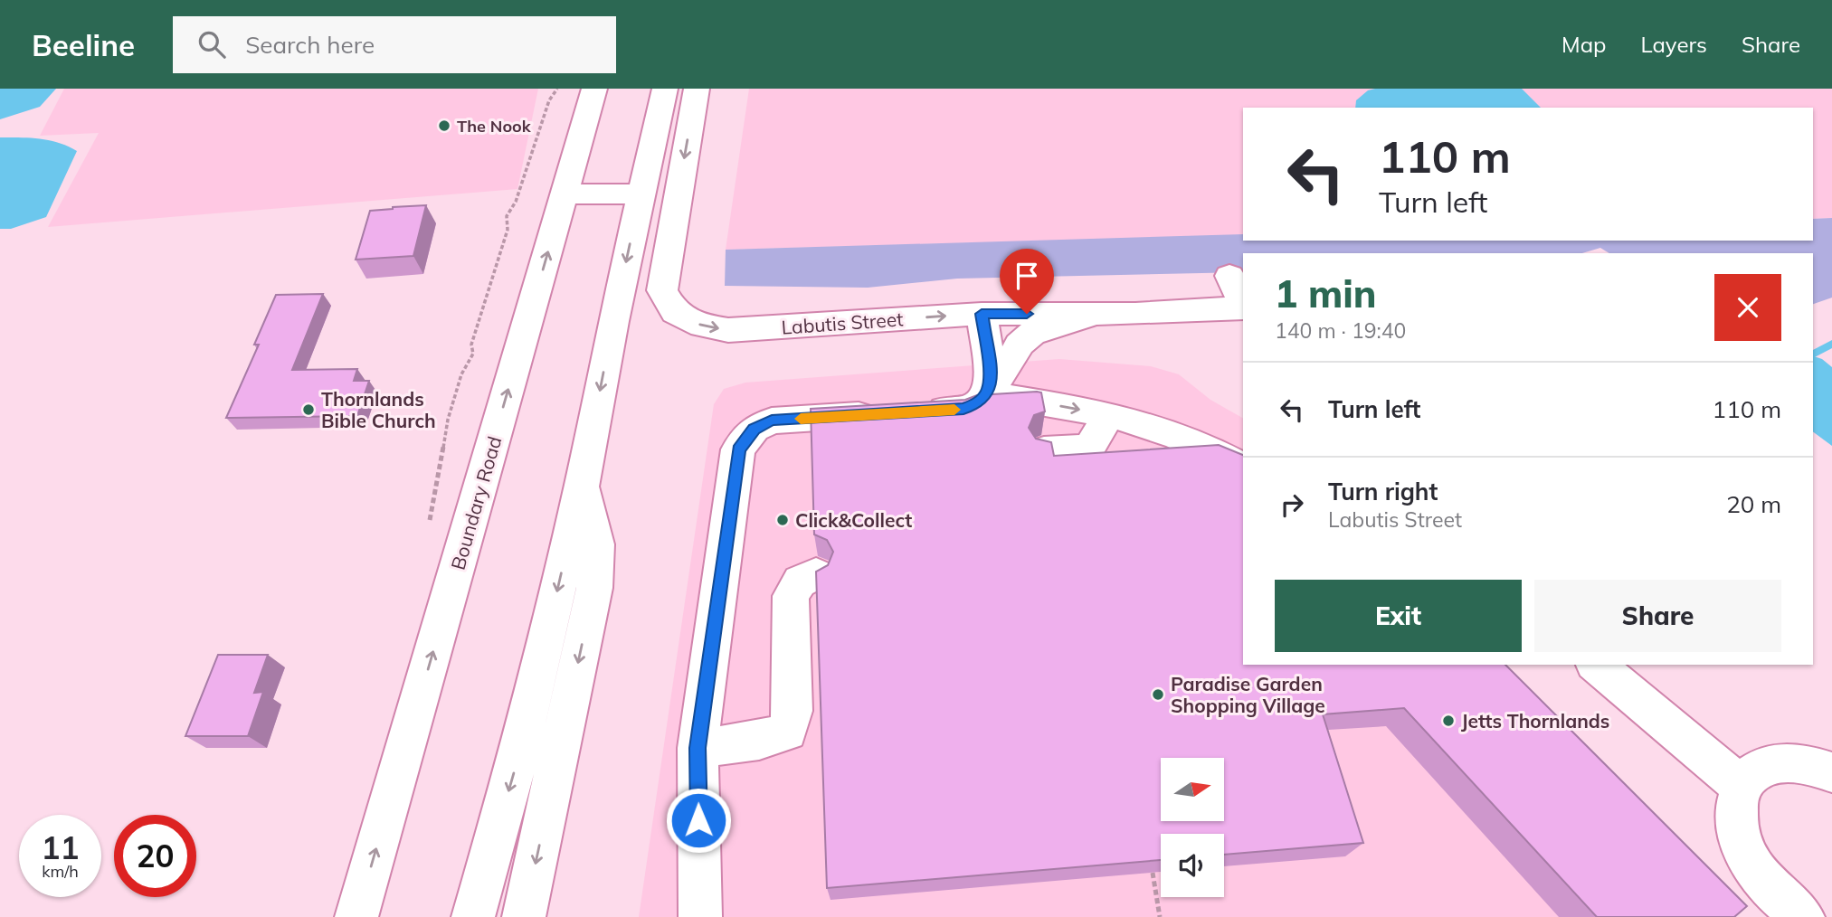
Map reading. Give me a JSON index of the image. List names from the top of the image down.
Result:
{
  "streets": {
    "main road": ["Labutis Street", "Boundary Road"]
  },
  "places": [
    "The Nook",
    "Thornlands Bible Church",
    "Click&Collect",
    "Paradise Garden Shopping Village",
    "Jetts Thornlands"
  ],
  "north": "right",
  "page": {
    "header": "Beeline",
    "search": "Search here",
    "nav": ["Map", "Layers", "Share"],
    "turn": ["110 m", "Turn left"],
    "heading": ["1 min", "140 m · 19:40"],
    "list": [
      {
        "name": "Turn left",
        "value": "110 m"
      },
      {
        "name": "Turn right",
        "note": "Labutis Street",
        "value": "20 m"
      }
    ],
    "buttons": ["Exit", "Share"],
    "speed": "11 km/h",
    "limit": "20"
  }
}
